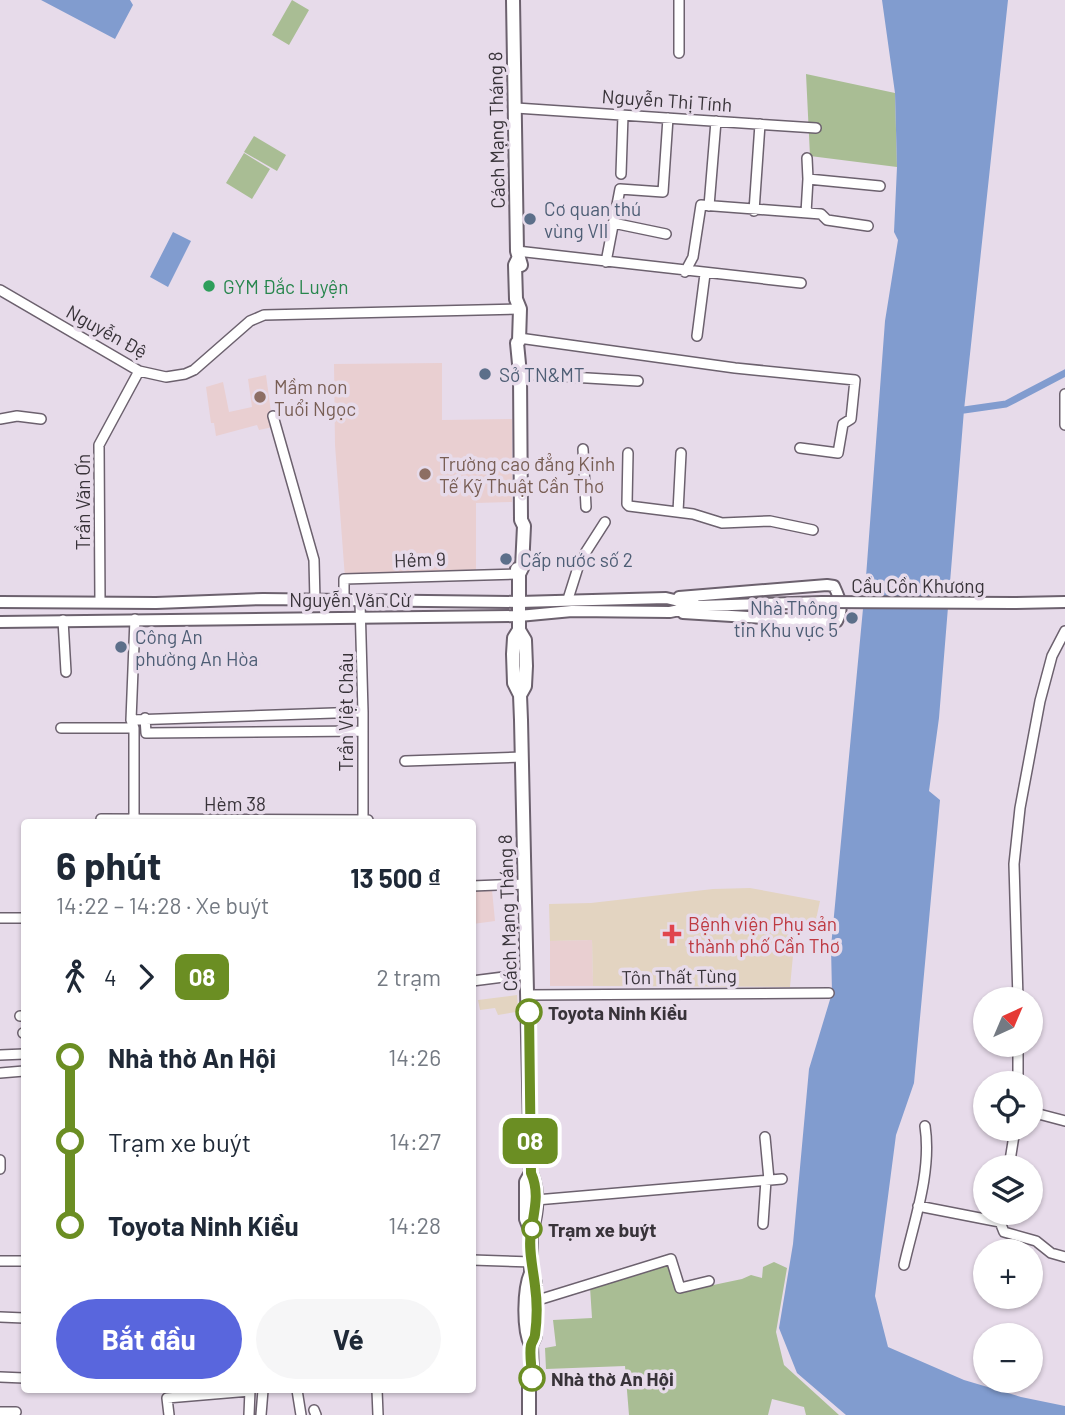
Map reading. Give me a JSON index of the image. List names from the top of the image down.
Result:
{
  "streets": {
    "highway": ["Cách Mạng Tháng 8"],
    "main road": ["Cầu Cồn Khương", "Nguyễn Văn Cừ"],
    "street": [
      "Nguyễn Thị Tính",
      "Nguyễn Đệ",
      "Trần Văn Ơn",
      "Hẻm 9",
      "Trần Việt Châu",
      "Tôn Thất Tùng"
    ]
  },
  "crossings": [
    ["Nguyễn Thị Tính", "Cách Mạng Tháng 8"],
    ["Cách Mạng Tháng 8", "Nguyễn Đệ"],
    ["Cách Mạng Tháng 8", "Hẻm 9"],
    ["Cách Mạng Tháng 8", "Nguyễn Văn Cừ"],
    ["Cách Mạng Tháng 8", "Tôn Thất Tùng"],
    ["Nguyễn Đệ", "Trần Văn Ơn"],
    ["Trần Văn Ơn", "Nguyễn Văn Cừ"],
    ["Hẻm 9", "Nguyễn Văn Cừ"],
    ["Cầu Cồn Khương", "Nguyễn Văn Cừ"],
    ["Nguyễn Văn Cừ", "Trần Việt Châu"]
  ],
  "places": {
    "other": [
      "Cơ quan thú vùng VII",
      "GYM Đắc Luyện",
      "Sở TN&MT",
      "Mầm non Tuổi Ngọc",
      "Trường cao đẳng Kinh Tế Kỹ Thuật Cần Thơ",
      "Cấp nước số 2",
      "Nhà Thông tin Khu vực 5",
      "Công An phường An Hòa",
      "Toyota Ninh Kiều",
      "Trạm xe buýt",
      "Nhà thờ An Hội"
    ],
    "health": ["Bệnh viện Phụ sản thành phố Cần Thơ"]
  },
  "lines": ["bus line 08"],
  "north": "top right",
  "page": {
    "on_map": "08",
    "heading": ["6 phút", "14:22 – 14:28 · Xe buýt", "13 500 ₫"],
    "legs": ["4", "08", "2 trạm"],
    "map_buttons": ["+", "−"],
    "list": [
      {
        "name": "Nhà thờ An Hội",
        "value": "14:26"
      },
      {
        "name": "Trạm xe buýt",
        "value": "14:27"
      },
      {
        "name": "Toyota Ninh Kiều",
        "value": "14:28"
      }
    ],
    "buttons": ["Bắt đầu", "Vé"]
  }
}
